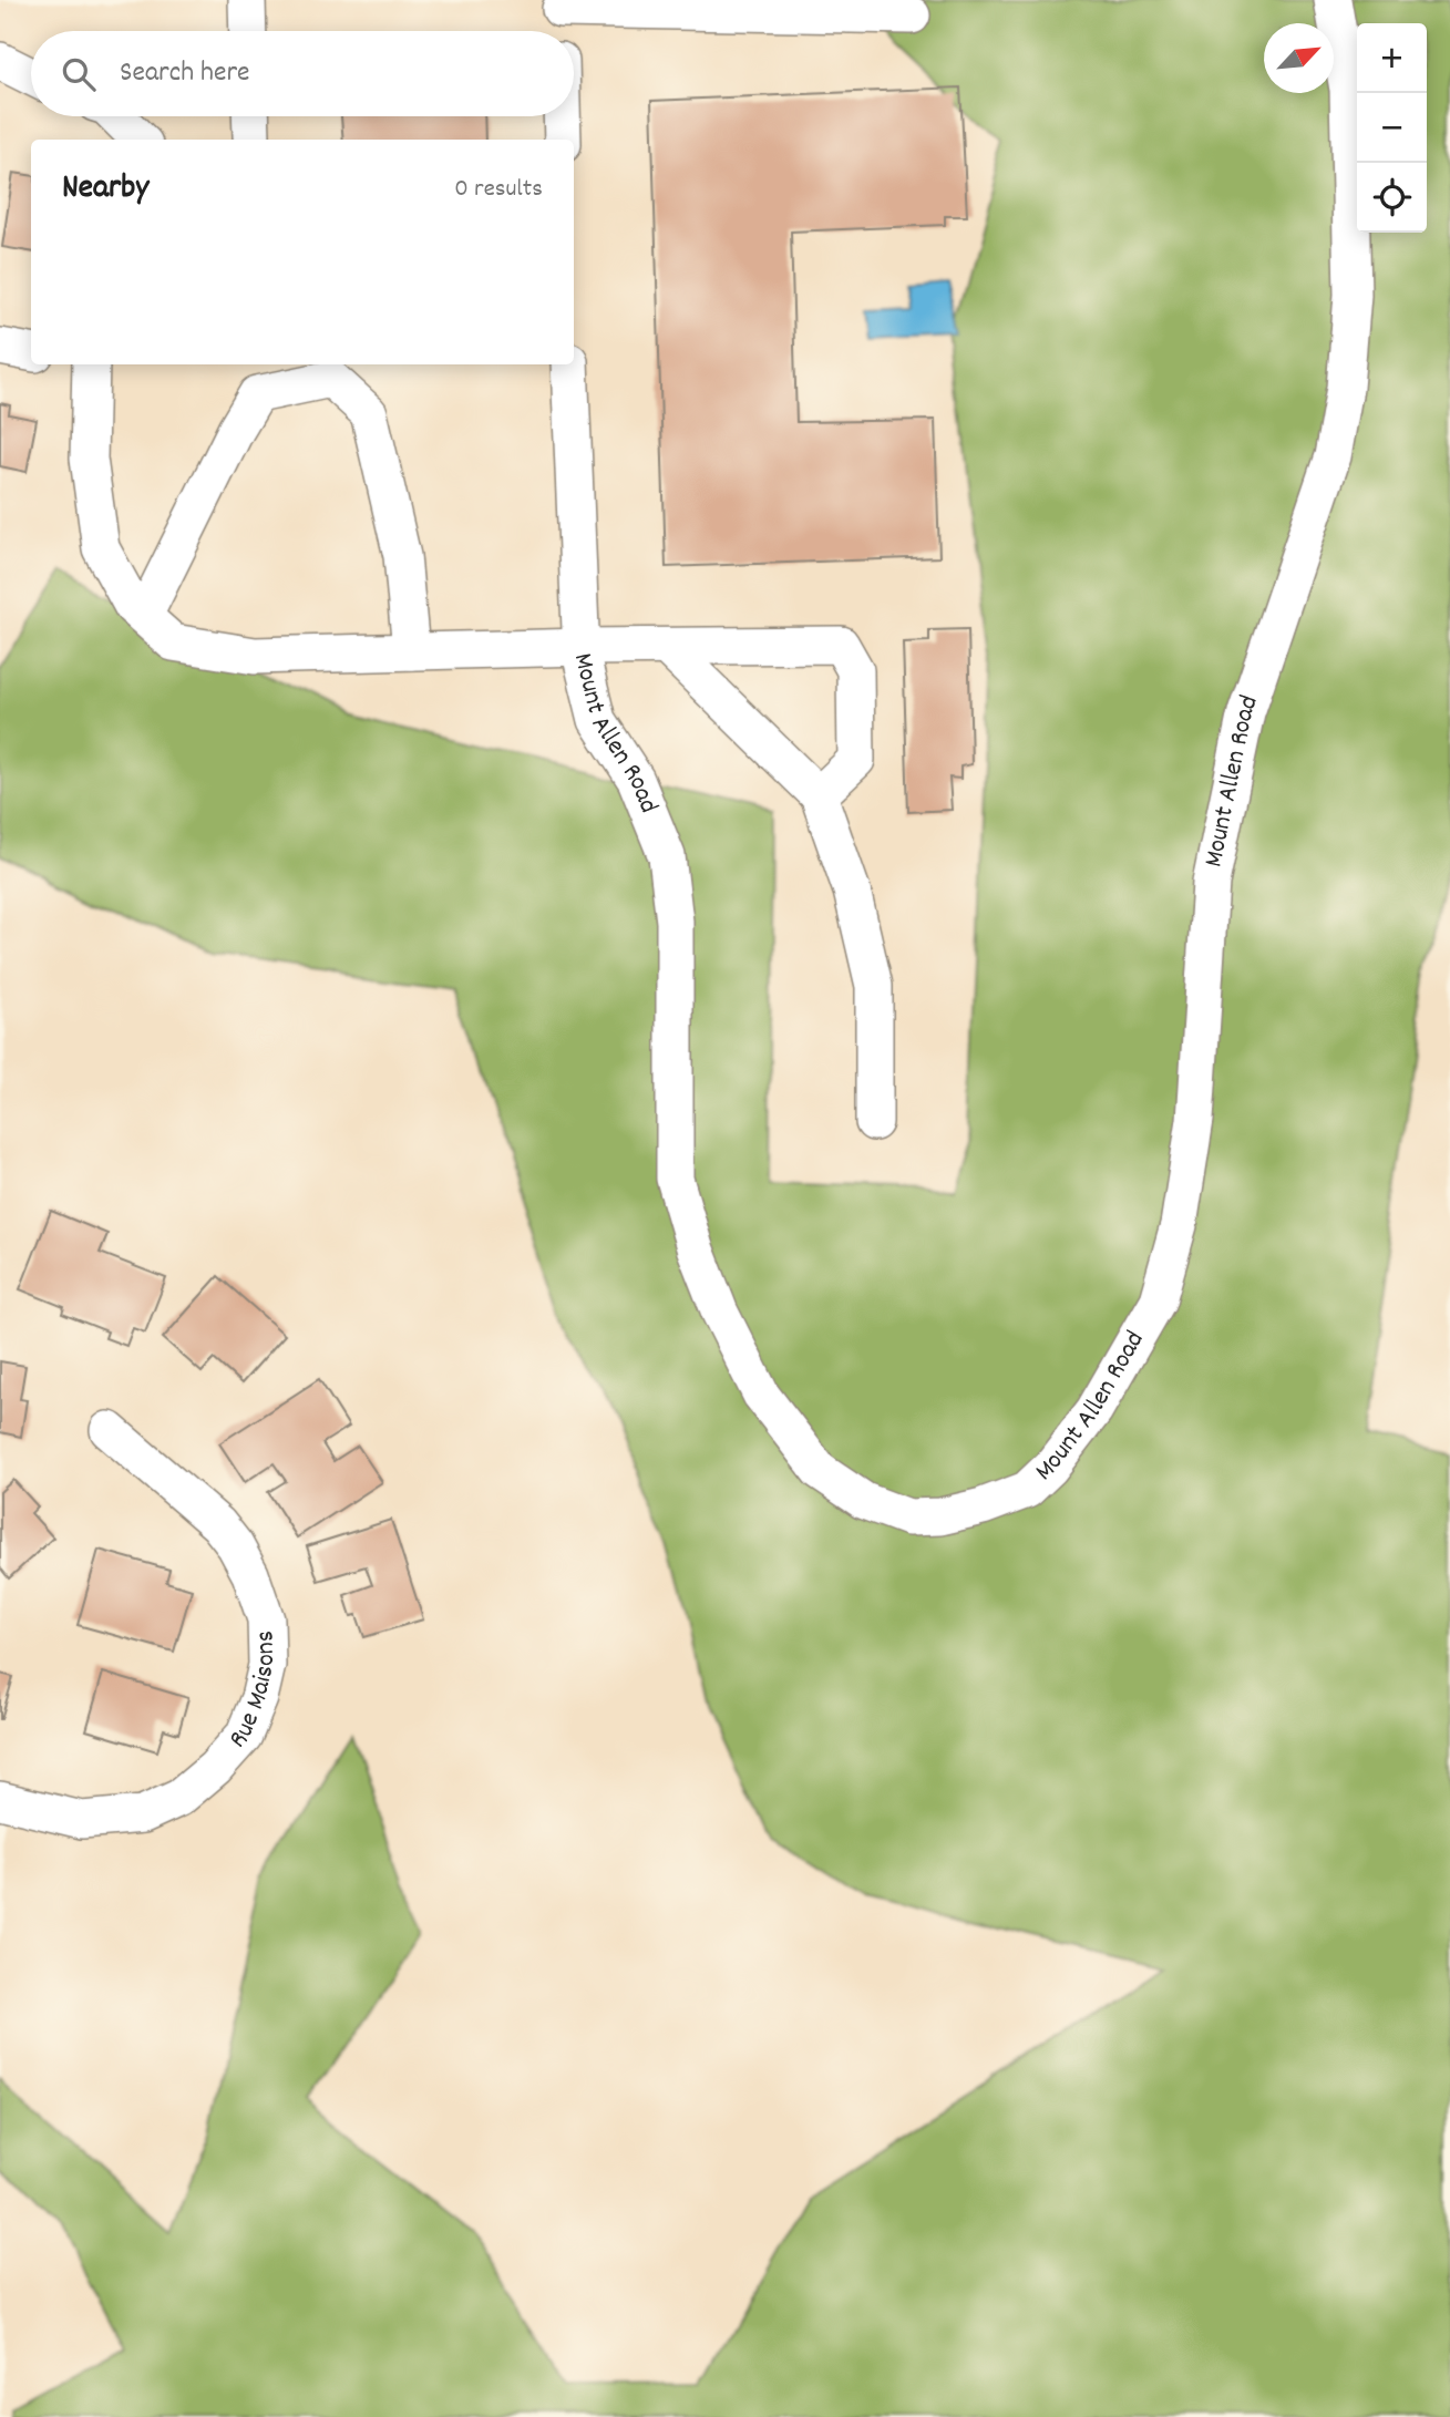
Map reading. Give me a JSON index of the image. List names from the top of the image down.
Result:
{
  "streets": {
    "street": ["Mount Allen Road", "Rue Maisons"]
  },
  "north": "top right",
  "page": {
    "map_buttons": ["+", "−"],
    "search": "Search here",
    "heading": ["Nearby", "0 results"]
  }
}
